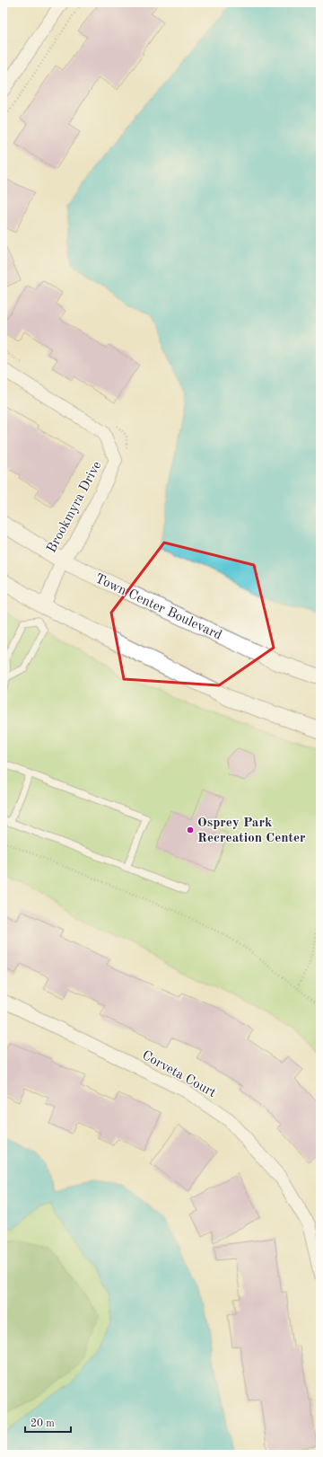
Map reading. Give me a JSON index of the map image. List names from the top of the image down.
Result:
{
  "streets": {
    "street": ["Brookmyra Drive", "Town Center Boulevard", "Corveta Court"]
  },
  "crossings": [
    ["Brookmyra Drive", "Town Center Boulevard"]
  ],
  "places": ["Osprey Park Recreation Center"],
  "scale_bar": "20 m"
}
